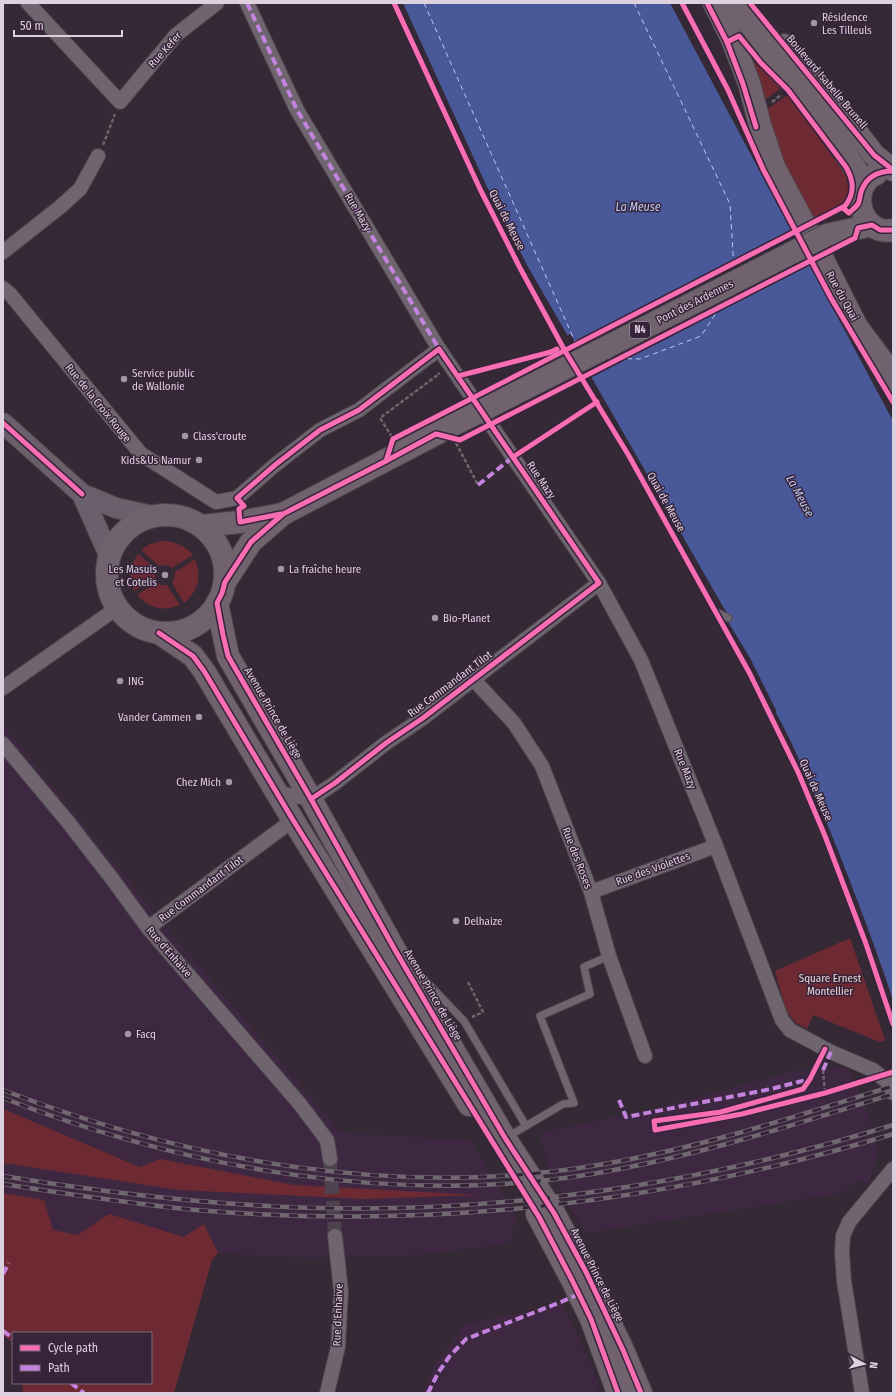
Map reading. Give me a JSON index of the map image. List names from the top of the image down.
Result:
{
  "streets": {
    "main road": [
      "Boulevard Isabelle Brunell",
      "Pont des Ardennes",
      "N4",
      "Avenue Prince de Liège"
    ],
    "street": [
      "Rue Kefer",
      "Rue Mazy",
      "Rue de la Croix Rouge",
      "Rue Commandant Tilot",
      "Rue des Roses",
      "Rue des Violettes",
      "Rue d'Enhaive"
    ],
    "cycle path": ["Quai de Meuse", "Rue du Quai"]
  },
  "crossings": [
    ["Rue Mazy", "Rue de la Croix Rouge"],
    ["Rue Mazy", "Rue Commandant Tilot"],
    ["Rue Mazy", "Rue des Violettes"],
    ["Pont des Ardennes", "N4"],
    ["N4", "Avenue Prince de Liège"],
    ["Rue Commandant Tilot", "Avenue Prince de Liège"],
    ["Rue Commandant Tilot", "Rue des Roses"],
    ["Rue Commandant Tilot", "Rue d'Enhaive"],
    ["Rue des Roses", "Rue des Violettes"]
  ],
  "water": ["La Meuse"],
  "parks": ["Square Ernest Montellier"],
  "places": [
    "Résidence Les Tilleuls",
    "Service public de Wallonie",
    "Class'croute",
    "Kids&Us Namur",
    "La fraîche heure",
    "Les Masuis et Cotelis",
    "Bio-Planet",
    "ING",
    "Vander Cammen",
    "Chez Mich",
    "Delhaize",
    "Facq"
  ],
  "legend": ["Cycle path", "Path"],
  "scale_bar": "50 m",
  "north": "right"
}
